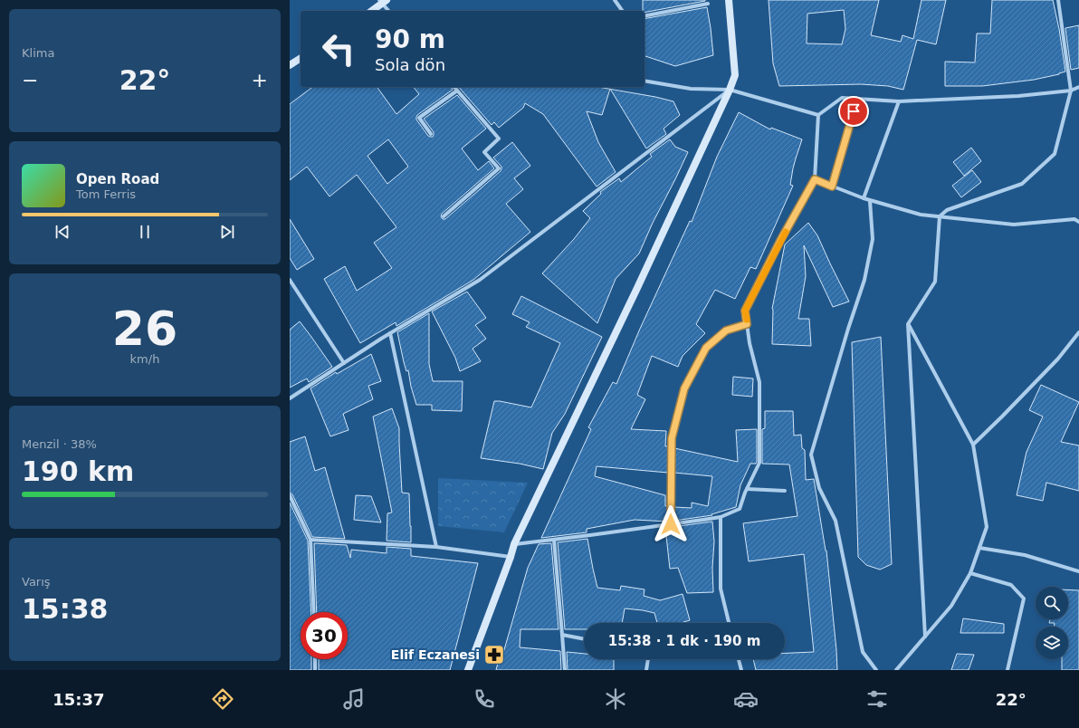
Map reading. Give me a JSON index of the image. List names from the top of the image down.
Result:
{
  "places": {
    "pharmacy": ["Elif Eczanesi"]
  },
  "page": {
    "tile": [
      "Klima",
      ["26", "km/h"],
      ["Menzil · 38%", "190 km"],
      ["Varış", "15:38"]
    ],
    "turn": ["90 m", "Sola dön"],
    "heat": ["−", "22°", "+"],
    "song": ["Open Road", "Tom Ferris"],
    "limit": "30",
    "trip": "15:38 · 1 dk · 190 m",
    "tabs": ["15:37", "22°"]
  }
}
